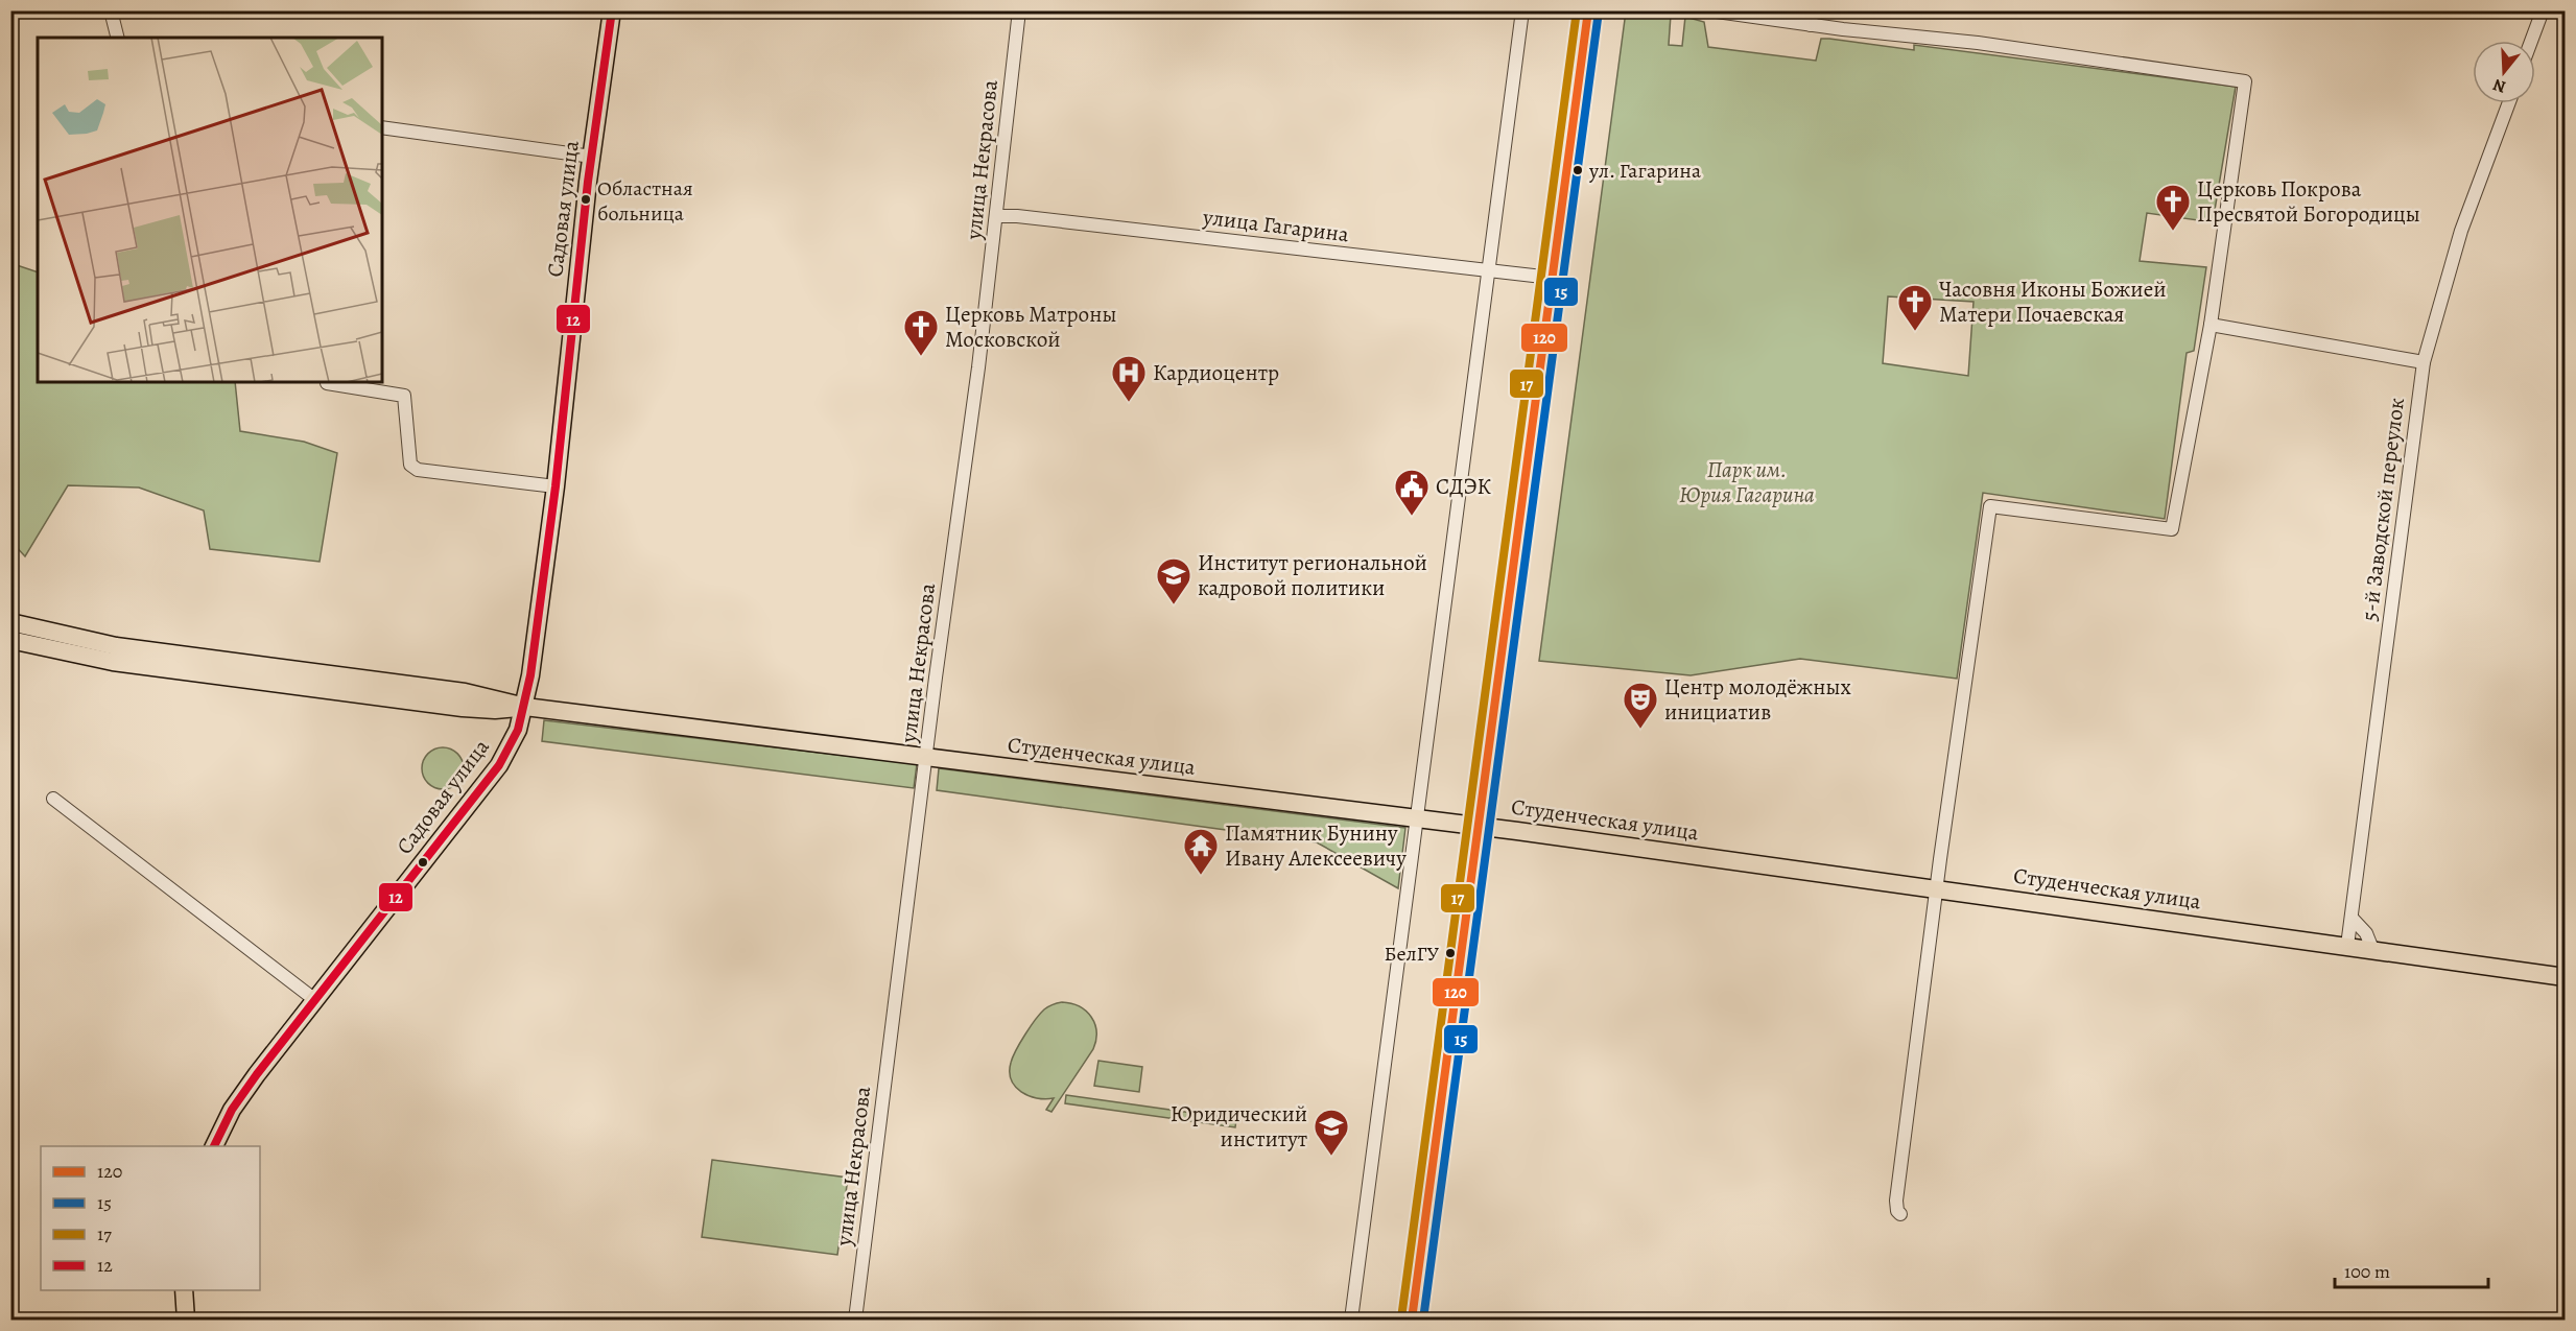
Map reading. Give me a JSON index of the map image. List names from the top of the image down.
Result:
{
  "streets": {
    "main road": ["Садовая улица", "Студенческая улица"],
    "street": ["улица Некрасова", "улица Гагарина", "5-й Заводской переулок"]
  },
  "crossings": [
    ["улица Некрасова", "улица Гагарина"],
    ["улица Некрасова", "Студенческая улица"],
    ["Садовая улица", "Студенческая улица"],
    ["5-й Заводской переулок", "Студенческая улица"]
  ],
  "parks": ["Парк им. Юрия Гагарина"],
  "places": {
    "other": ["ул. Гагарина", "Областная больница", "БелГУ"],
    "church": ["Церковь Покрова Пресвятой Богородицы", "Часовня Иконы Божией Матери Почаевская", "Церковь Матроны Московской"],
    "hospital": ["Кардиоцентр"],
    "public building": ["СДЭК"],
    "school or university": ["Институт региональной кадровой политики", "Юридический институт"],
    "theatre": ["Центр молодёжных инициатив"],
    "temple": ["Памятник Бунину Ивану Алексеевичу"]
  },
  "lines": [
    "transit line 120",
    "transit line 17",
    "transit line 12",
    "transit line 15"
  ],
  "legend": [
    "120",
    "15",
    "17",
    "12"
  ],
  "scale_bar": "100 m",
  "north": "bottom"
}
